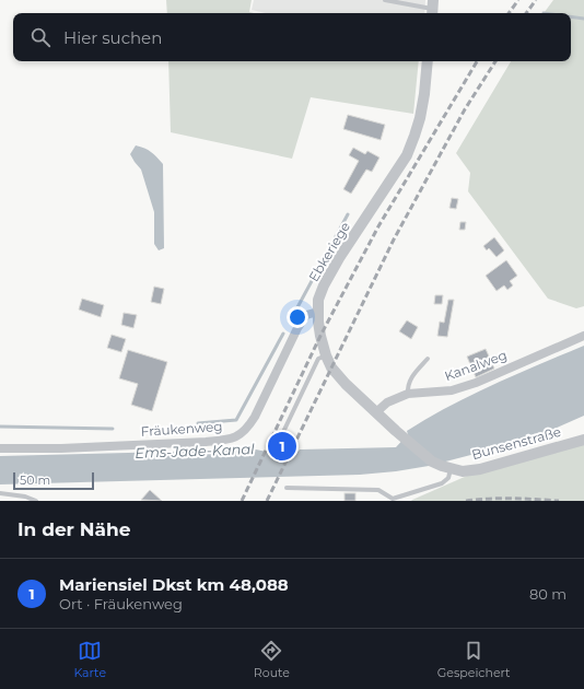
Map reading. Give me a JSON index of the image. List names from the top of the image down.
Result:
{
  "streets": {
    "street": [
      "Ebkeriege",
      "Kanalweg",
      "Fräukenweg",
      "Bunsenstraße"
    ]
  },
  "crossings": [
    ["Ebkeriege", "Kanalweg"],
    ["Ebkeriege", "Fräukenweg"],
    ["Ebkeriege", "Bunsenstraße"]
  ],
  "water": ["Ems-Jade-Kanal"],
  "scale_bar": "50 m",
  "page": {
    "search": "Hier suchen",
    "pins": "1",
    "scale": "50 m",
    "heading": "In der Nähe",
    "list": [
      {
        "mark": "1",
        "name": "Mariensiel Dkst km 48,088",
        "note": "Ort · Fräukenweg",
        "value": "80 m"
      }
    ],
    "nav": ["Karte", "Route", "Gespeichert"]
  }
}
